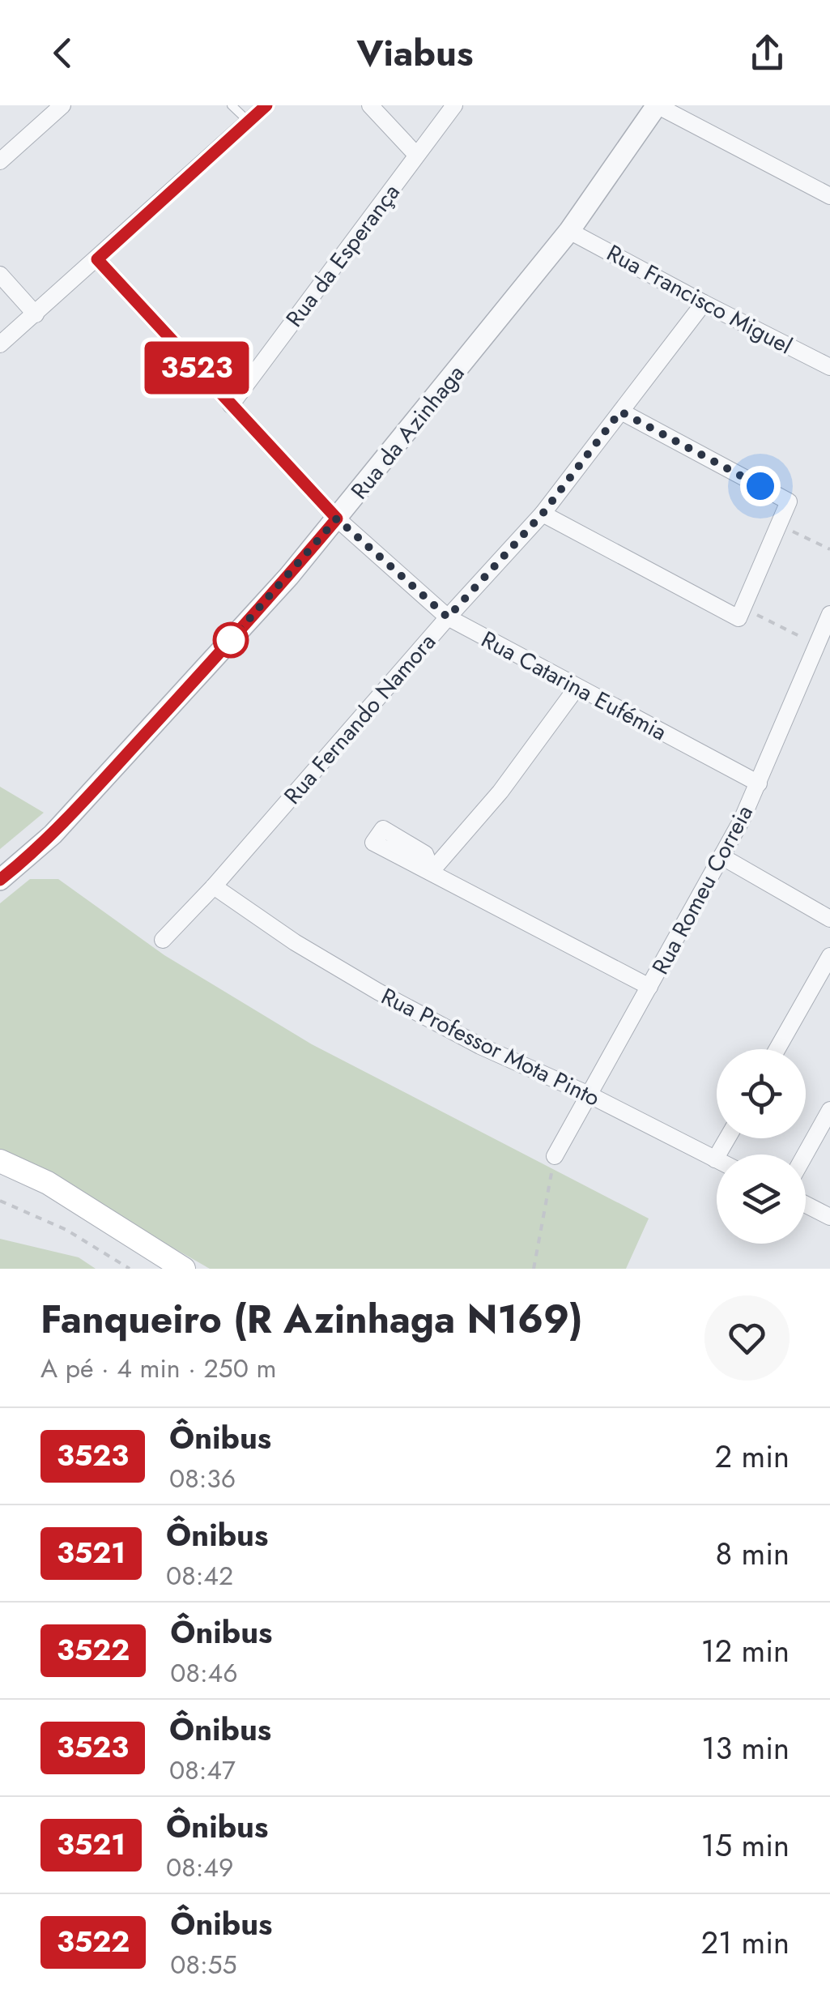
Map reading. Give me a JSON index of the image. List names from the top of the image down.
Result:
{
  "streets": {
    "street": [
      "Rua da Esperança",
      "Rua Francisco Miguel",
      "Rua da Azinhaga",
      "Rua Catarina Eufémia",
      "Rua Fernando Namora",
      "Rua Romeu Correia",
      "Rua Professor Mota Pinto"
    ]
  },
  "crossings": [
    ["Rua da Esperança", "Rua Catarina Eufémia"],
    ["Rua Francisco Miguel", "Rua da Azinhaga"],
    ["Rua Francisco Miguel", "Rua Fernando Namora"],
    ["Rua da Azinhaga", "Rua Catarina Eufémia"],
    ["Rua Catarina Eufémia", "Rua Fernando Namora"],
    ["Rua Catarina Eufémia", "Rua Romeu Correia"],
    ["Rua Fernando Namora", "Rua Professor Mota Pinto"],
    ["Rua Romeu Correia", "Rua Professor Mota Pinto"]
  ],
  "lines": ["bus line 3523"],
  "page": {
    "header": "Viabus",
    "on_map": "3523",
    "heading": ["Fanqueiro (R Azinhaga N169)", "A pé · 4 min · 250 m"],
    "list": [
      {
        "mark": "3523",
        "name": "Ônibus",
        "note": "08:36",
        "value": "2 min"
      },
      {
        "mark": "3521",
        "name": "Ônibus",
        "note": "08:42",
        "value": "8 min"
      },
      {
        "mark": "3522",
        "name": "Ônibus",
        "note": "08:46",
        "value": "12 min"
      },
      {
        "mark": "3523",
        "name": "Ônibus",
        "note": "08:47",
        "value": "13 min"
      },
      {
        "mark": "3521",
        "name": "Ônibus",
        "note": "08:49",
        "value": "15 min"
      },
      {
        "mark": "3522",
        "name": "Ônibus",
        "note": "08:55",
        "value": "21 min"
      }
    ]
  }
}
